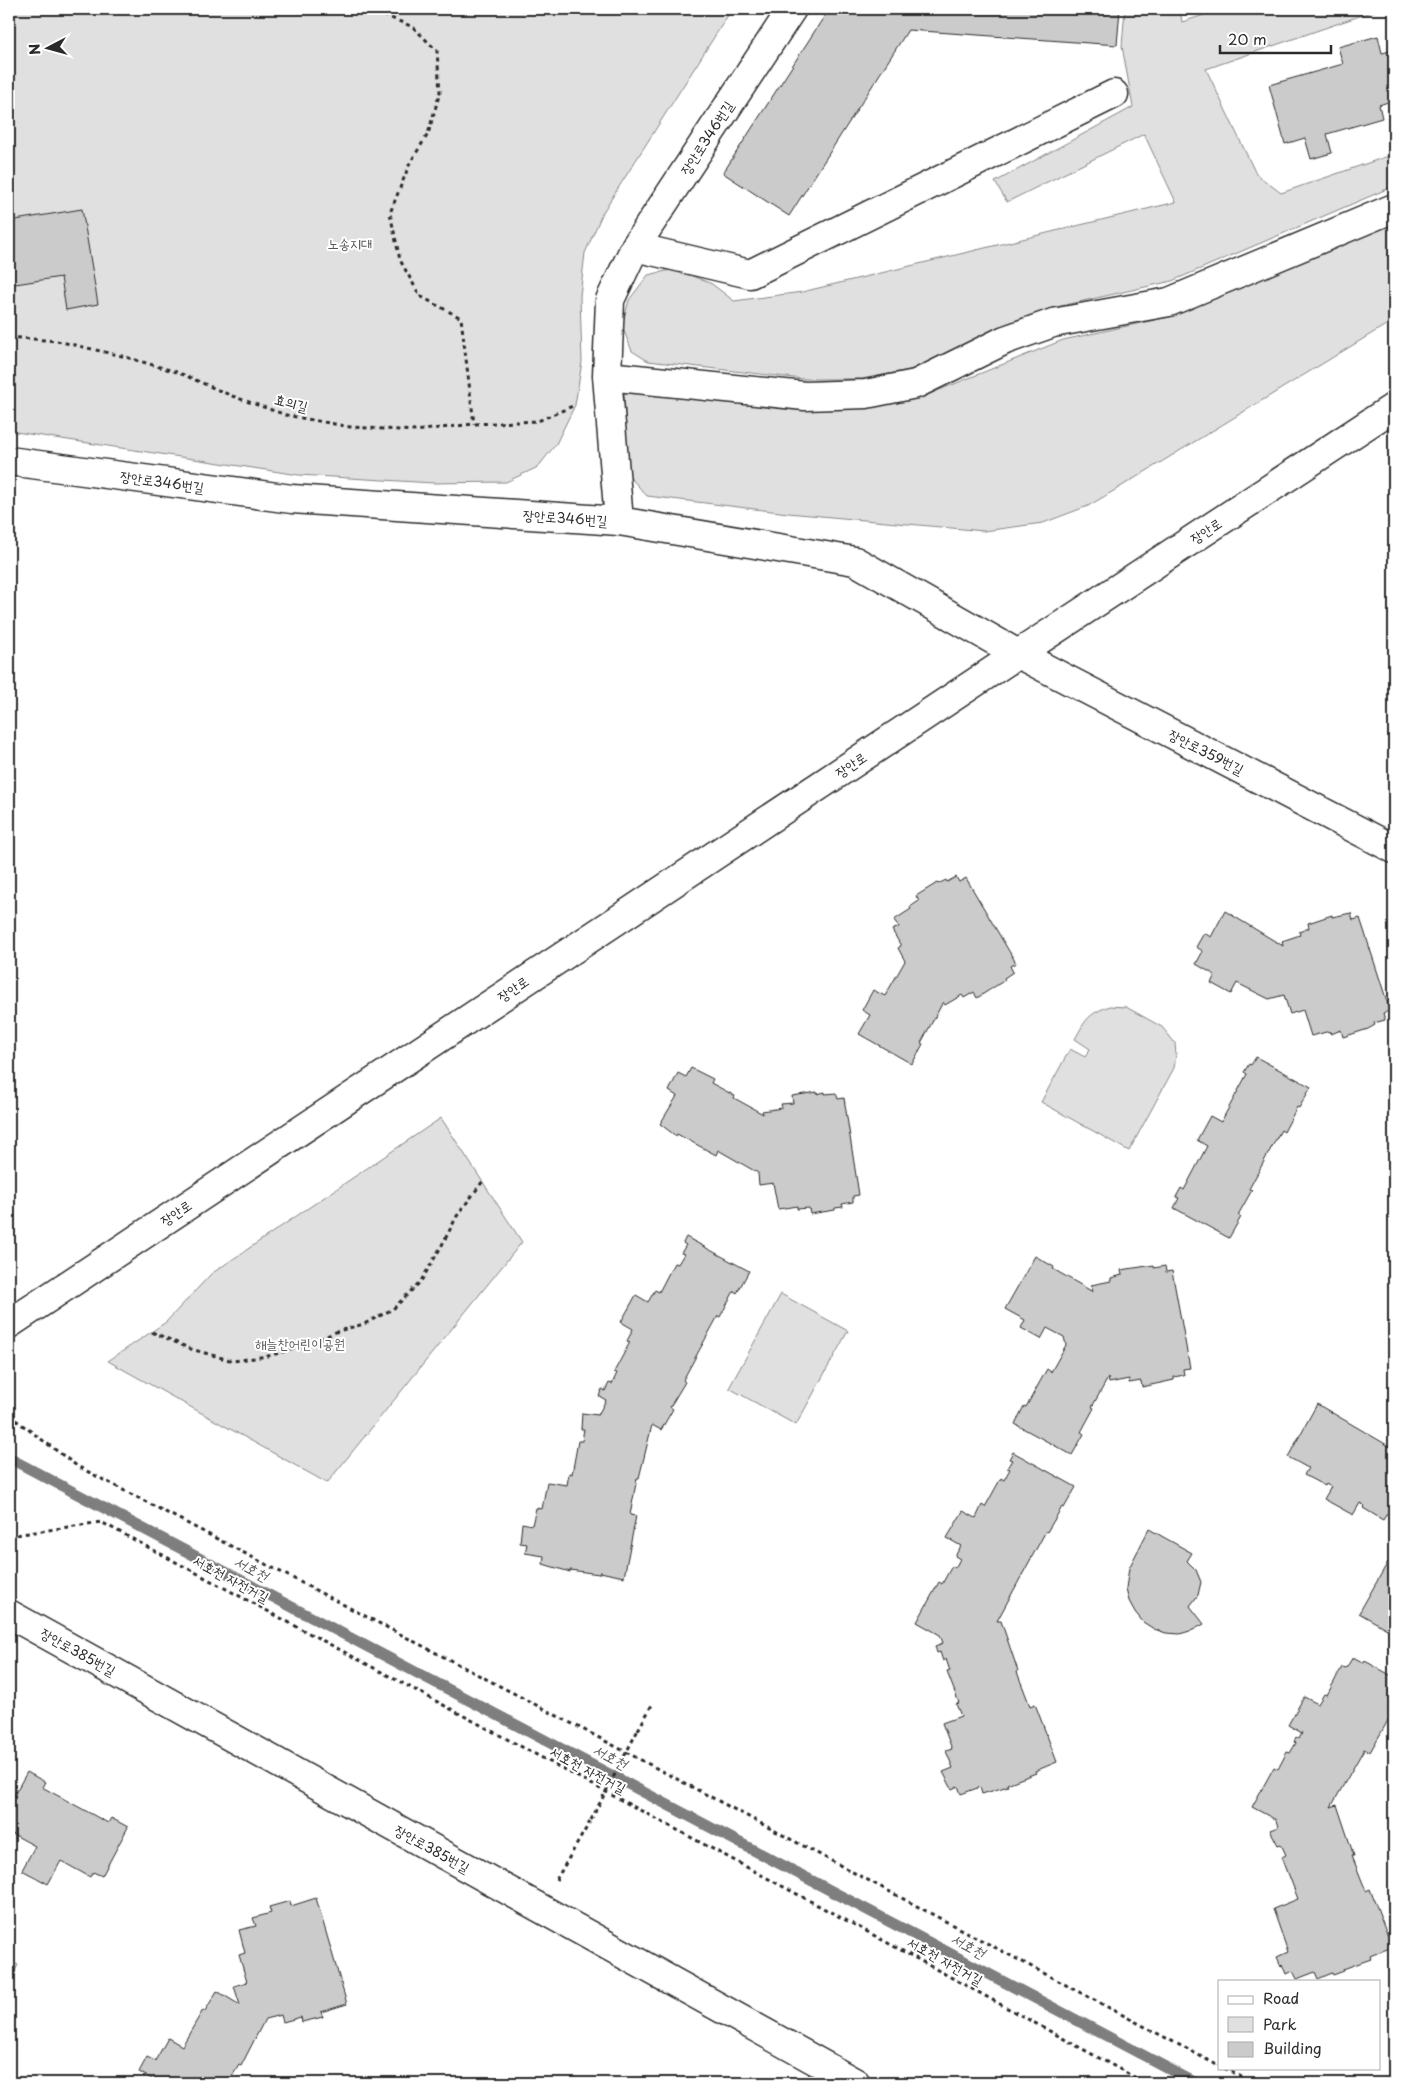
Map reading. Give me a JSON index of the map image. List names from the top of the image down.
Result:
{
  "streets": {
    "street": [
      "장안로346번길",
      "장안로",
      "장안로359번길",
      "장안로385번길"
    ],
    "path": ["효의길", "서호천 자전거길"]
  },
  "crossings": [
    ["장안로", "장안로359번길"]
  ],
  "water": ["서호천"],
  "parks": ["노송지대", "해늘찬어린이공원"],
  "legend": ["Road", "Park", "Building"],
  "scale_bar": "20 m",
  "north": "left"
}
